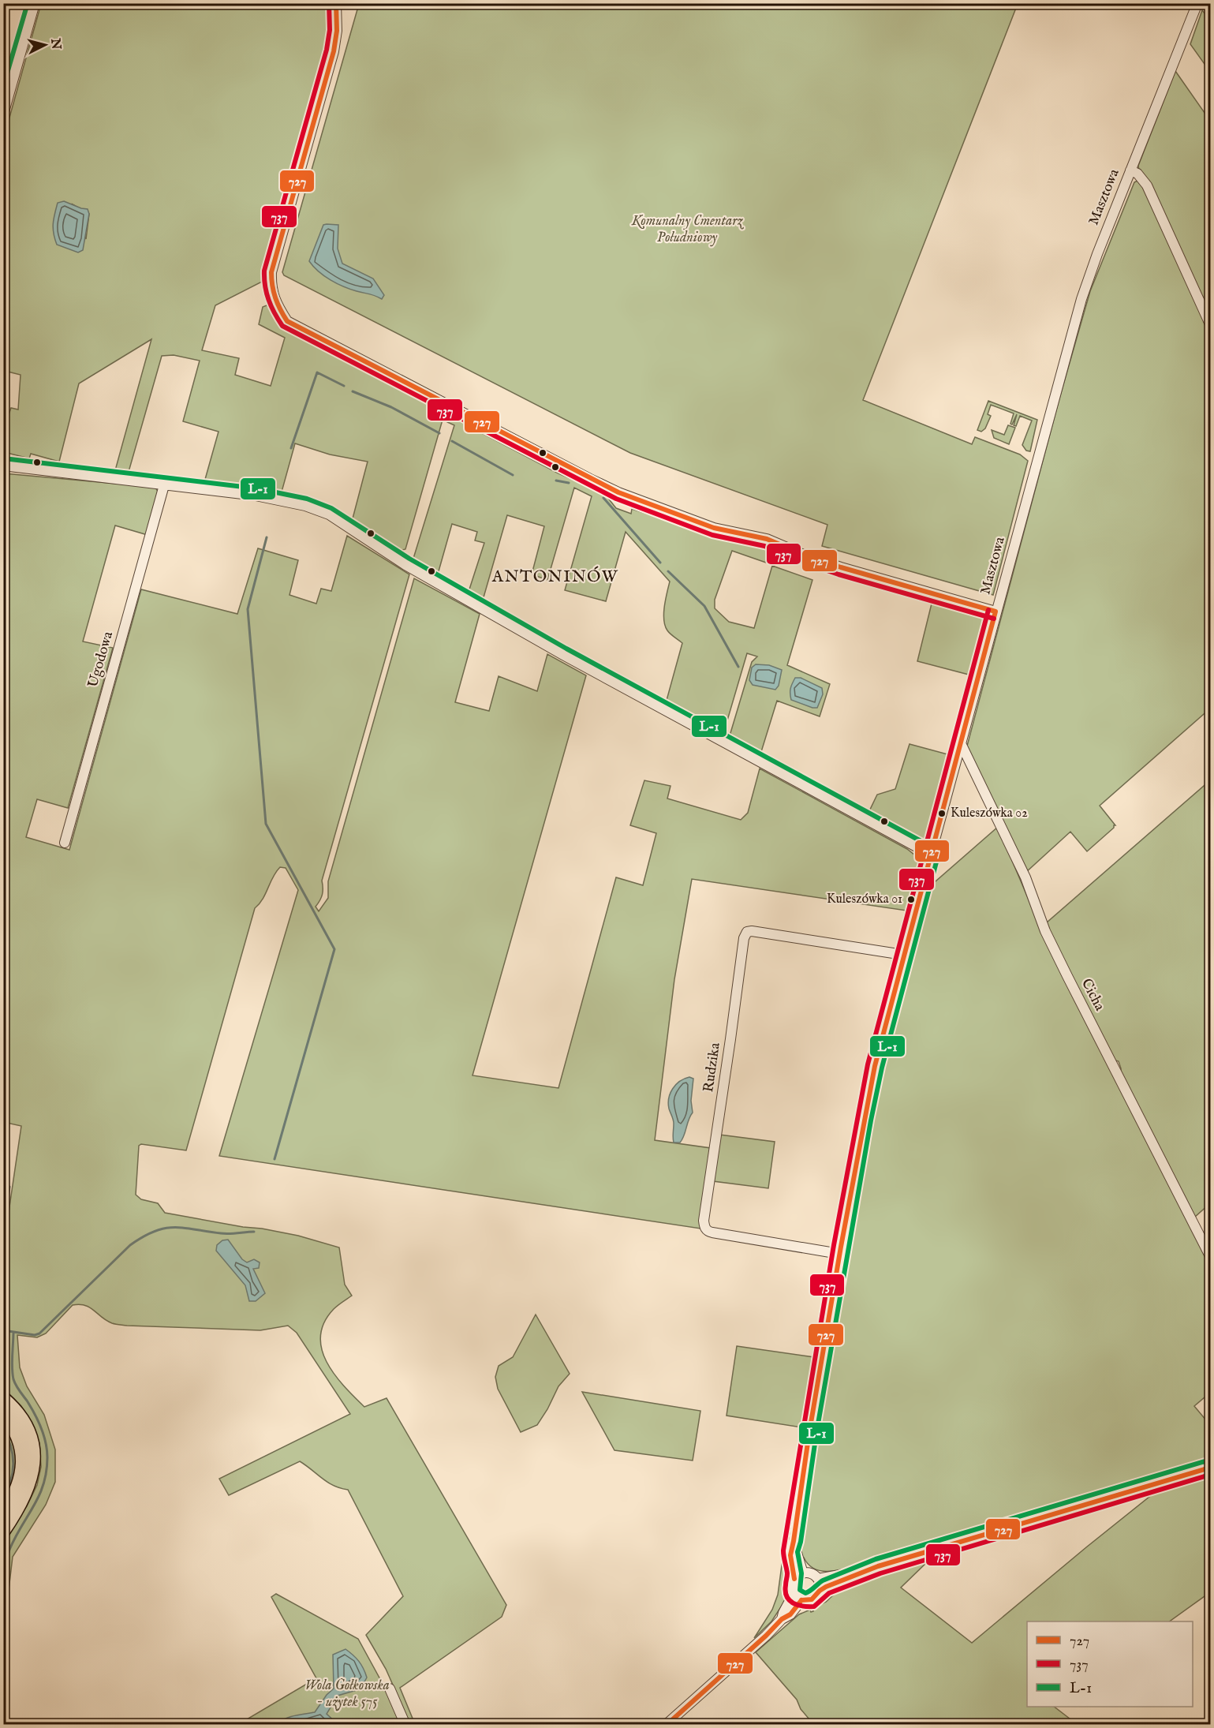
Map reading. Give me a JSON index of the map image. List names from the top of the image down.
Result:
{
  "streets": {
    "street": [
      "Masztowa",
      "Ugodowa",
      "Cicha",
      "Rudzika"
    ]
  },
  "crossings": [
    ["Masztowa", "Cicha"],
    ["Masztowa", "Rudzika"]
  ],
  "districts": ["ANTONINÓW"],
  "parks": ["Komunalny Cmentarz Południowy", "Wola Gołkowska - użytek 575"],
  "places": ["Kuleszówka 02", "Kuleszówka 01"],
  "lines": ["transit line 727", "transit line 737", "transit line L-1"],
  "legend": ["727", "737", "L-1"],
  "north": "right"
}
